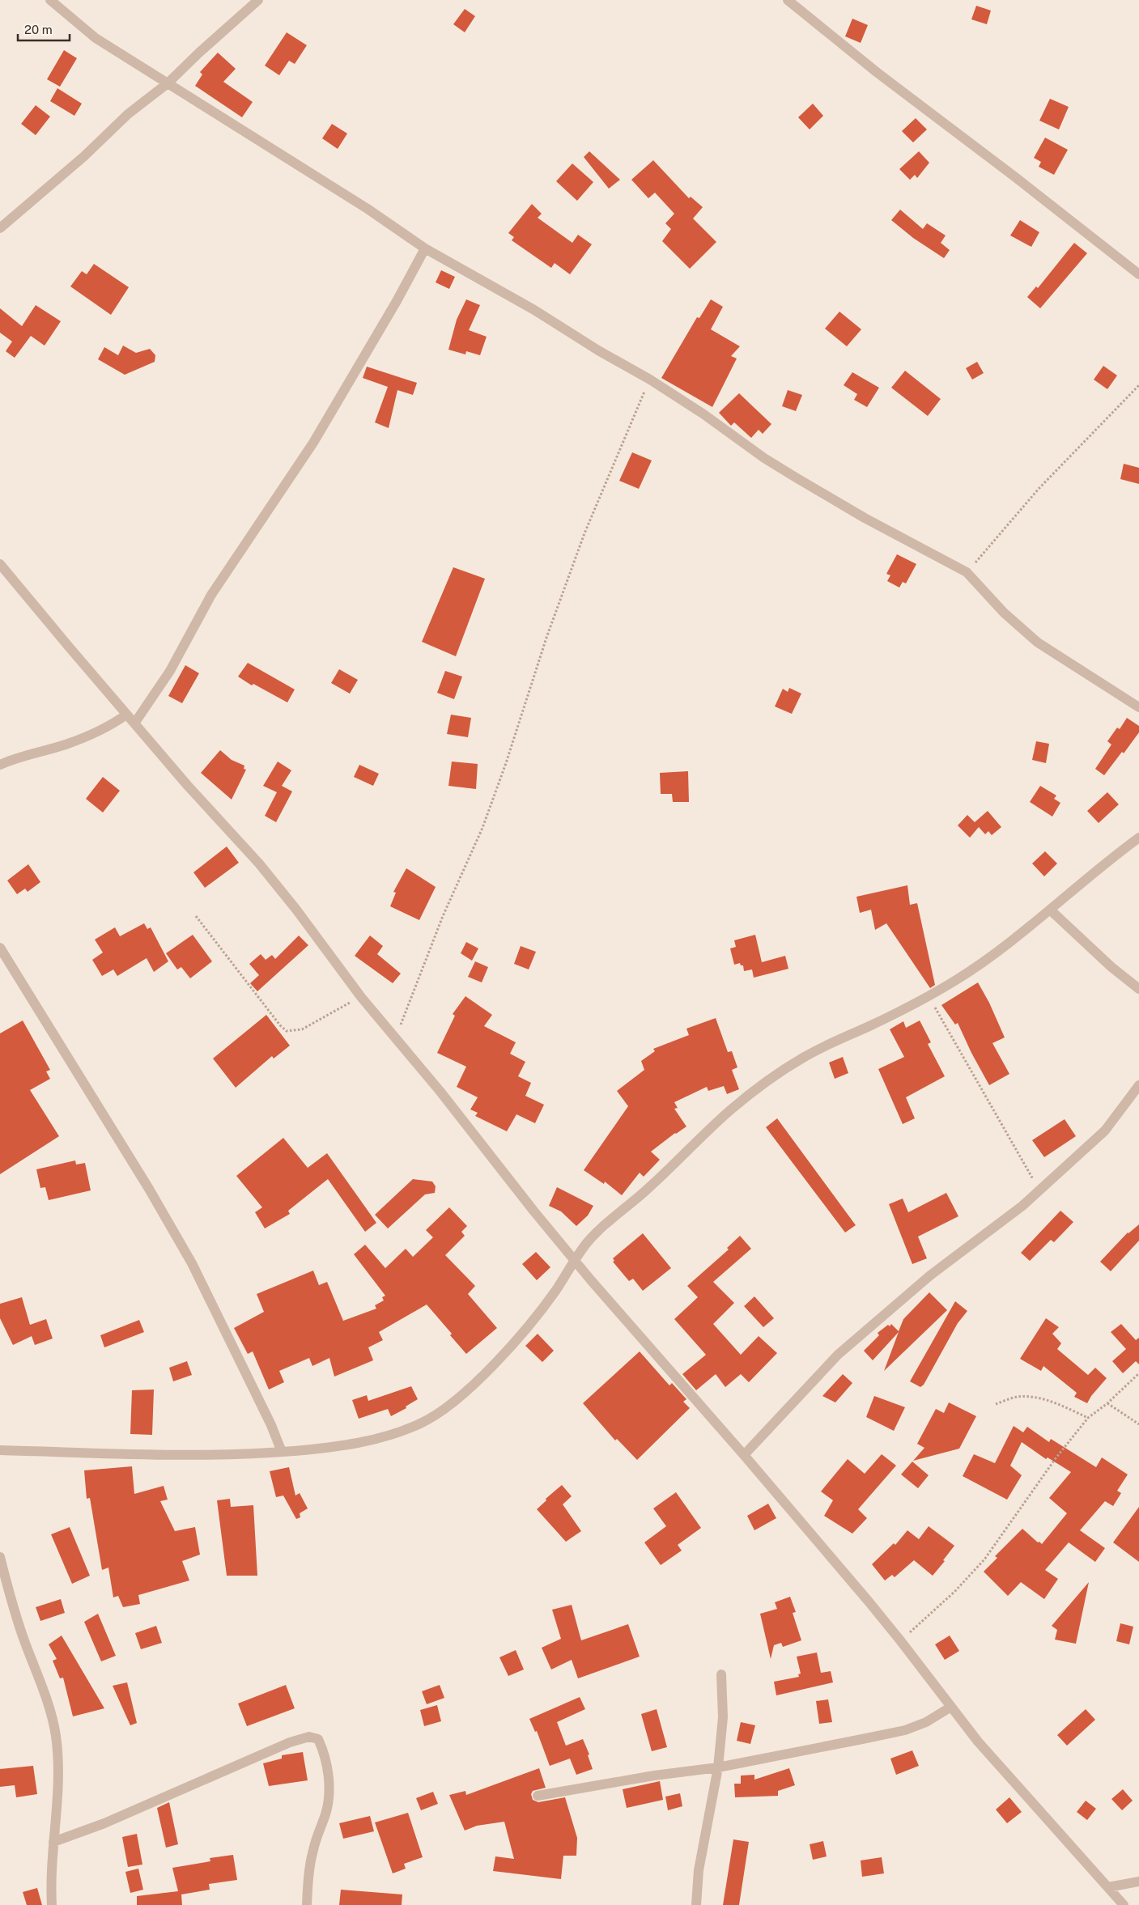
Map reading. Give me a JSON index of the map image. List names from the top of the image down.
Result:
{
  "scale_bar": "20 m"
}
